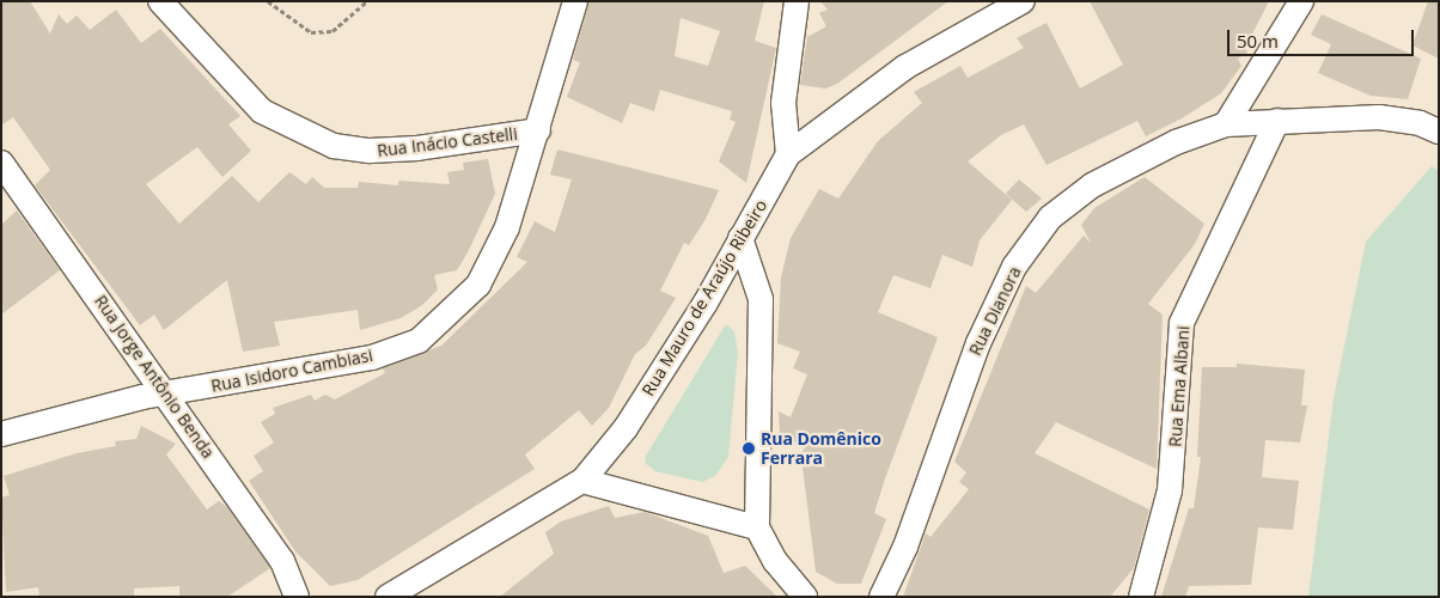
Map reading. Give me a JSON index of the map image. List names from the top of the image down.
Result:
{
  "streets": {
    "street": [
      "Rua Inácio Castelli",
      "Rua Mauro de Araújo Ribeiro",
      "Rua Dianora",
      "Rua Isidoro Cambiasi",
      "Rua Jorge Antônio Benda",
      "Rua Ema Albani"
    ]
  },
  "crossings": [
    ["Rua Inácio Castelli", "Rua Isidoro Cambiasi"],
    ["Rua Isidoro Cambiasi", "Rua Jorge Antônio Benda"]
  ],
  "places": ["Rua Domênico Ferrara"],
  "scale_bar": "50 m"
}
